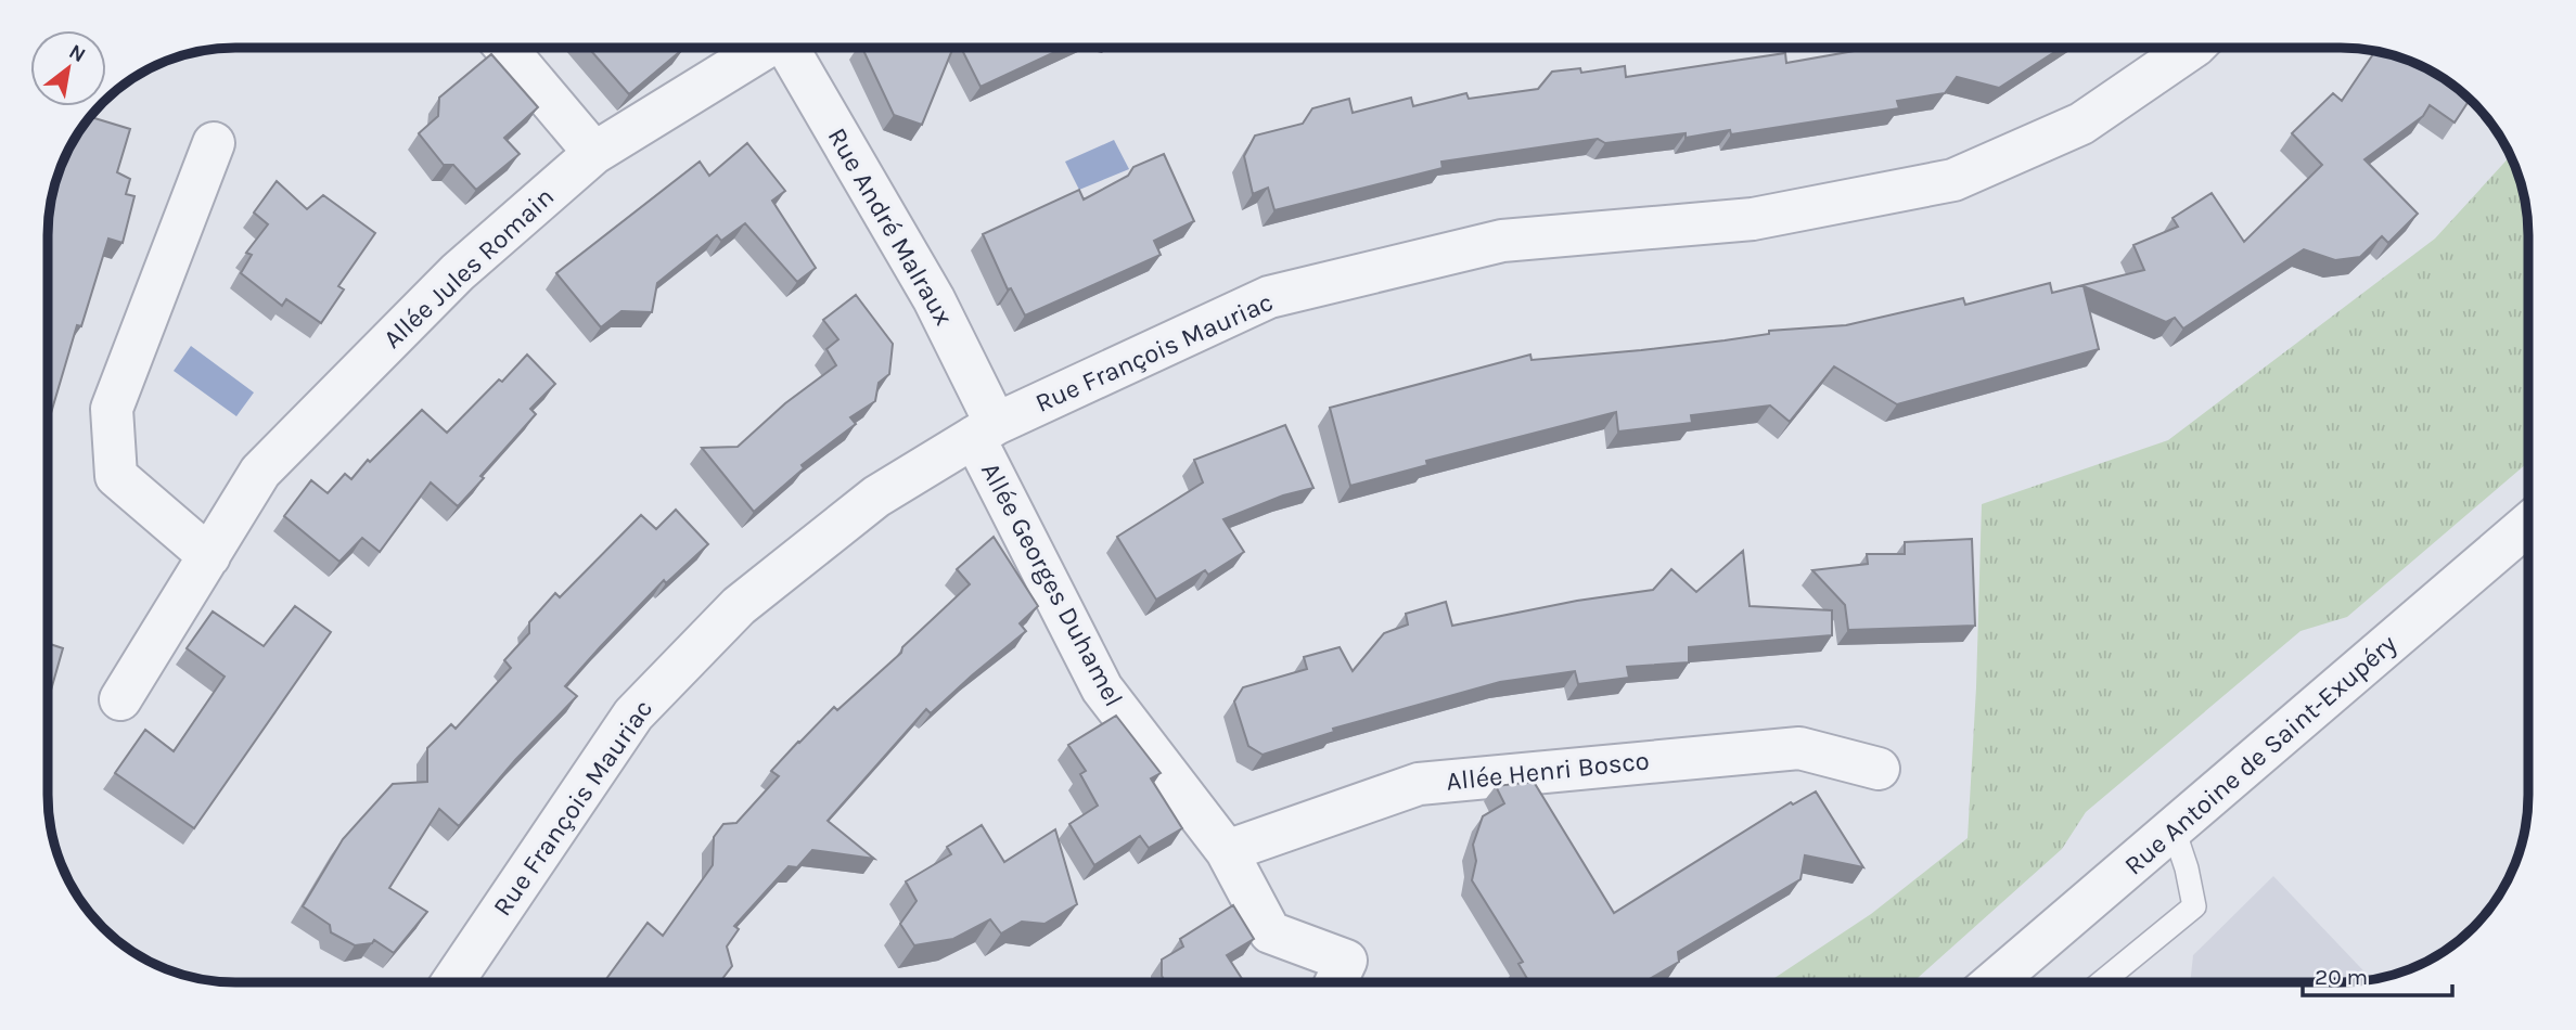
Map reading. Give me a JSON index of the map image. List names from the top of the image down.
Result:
{
  "streets": {
    "street": [
      "Rue André Malraux",
      "Allée Jules Romain",
      "Rue François Mauriac",
      "Allée Georges Duhamel",
      "Rue Antoine de Saint-Exupéry",
      "Allée Henri Bosco"
    ]
  },
  "crossings": [
    ["Rue André Malraux", "Rue François Mauriac"],
    ["Rue André Malraux", "Allée Georges Duhamel"],
    ["Rue François Mauriac", "Allée Georges Duhamel"],
    ["Allée Georges Duhamel", "Allée Henri Bosco"]
  ],
  "scale_bar": "20 m",
  "north": "top right"
}
